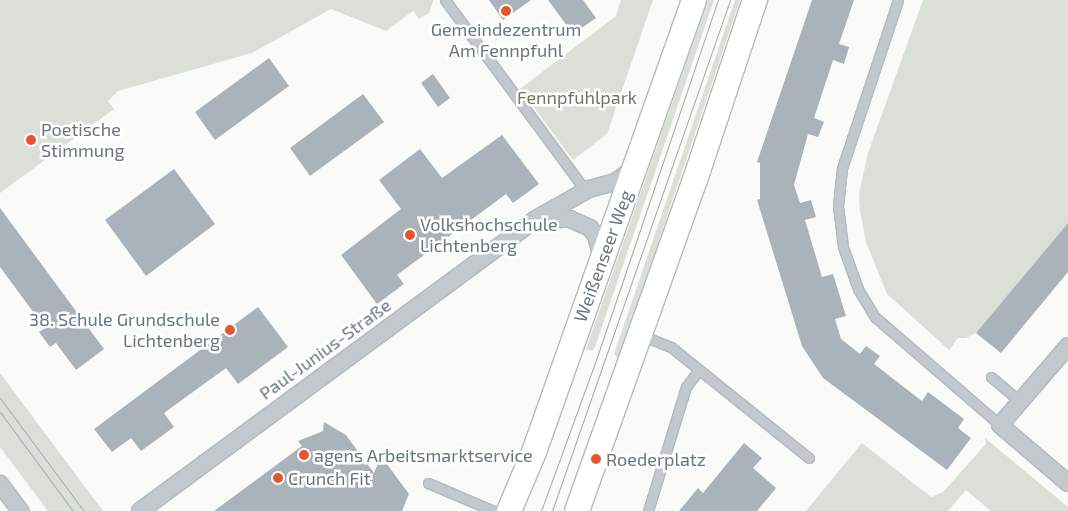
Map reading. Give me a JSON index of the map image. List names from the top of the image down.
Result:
{
  "streets": {
    "main road": ["Weißenseer Weg"],
    "street": ["Paul-Junius-Straße"]
  },
  "crossings": [
    ["Weißenseer Weg", "Paul-Junius-Straße"]
  ],
  "parks": ["Fennpfuhlpark"],
  "places": [
    "Gemeindezentrum Am Fennpfuhl",
    "Poetische Stimmung",
    "Volkshochschule Lichtenberg",
    "38. Schule Grundschule Lichtenberg",
    "agens Arbeitsmarktservice",
    "Roederplatz",
    "Crunch Fit"
  ]
}
